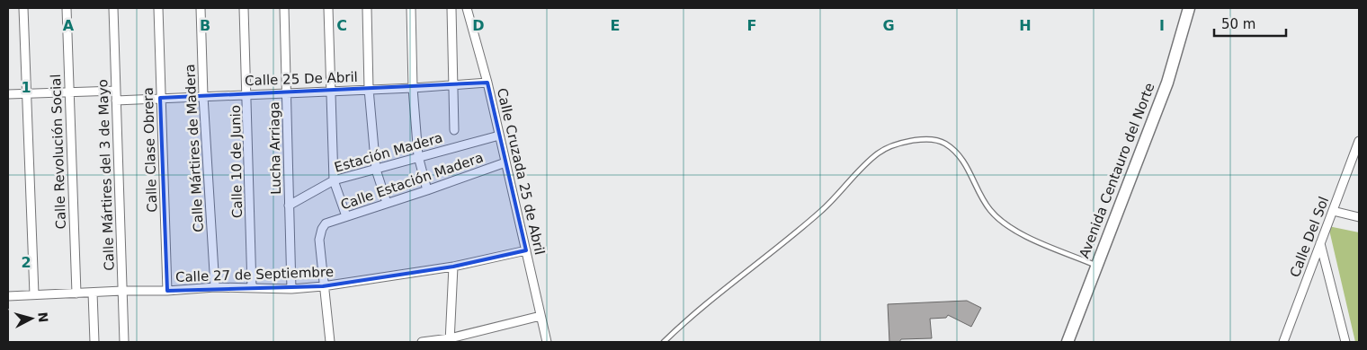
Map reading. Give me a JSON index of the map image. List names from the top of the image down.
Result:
{
  "streets": {
    "main road": ["Avenida Centauro del Norte"],
    "street": [
      "Calle 25 De Abril",
      "Calle Mártires de Madera",
      "Lucha Arriaga",
      "Calle Clase Obrera",
      "Calle Revolución Social",
      "Estación Madera",
      "Calle 10 de Junio",
      "Calle Cruzada 25 de Abril",
      "Calle Mártires del 3 de Mayo",
      "Calle Estación Madera",
      "Calle Del Sol",
      "Calle 27 de Septiembre"
    ]
  },
  "crossings": [
    ["Calle 25 De Abril", "Calle Mártires de Madera"],
    ["Calle 25 De Abril", "Lucha Arriaga"],
    ["Calle 25 De Abril", "Calle Clase Obrera"],
    ["Calle 25 De Abril", "Calle 10 de Junio"],
    ["Calle 25 De Abril", "Calle Cruzada 25 de Abril"],
    ["Calle 25 De Abril", "Calle Mártires del 3 de Mayo"],
    ["Calle Mártires de Madera", "Calle 27 de Septiembre"],
    ["Lucha Arriaga", "Estación Madera"],
    ["Lucha Arriaga", "Calle 27 de Septiembre"],
    ["Calle Clase Obrera", "Calle 27 de Septiembre"],
    ["Calle Revolución Social", "Calle 27 de Septiembre"],
    ["Estación Madera", "Calle Cruzada 25 de Abril"],
    ["Calle 10 de Junio", "Calle 27 de Septiembre"],
    ["Calle Cruzada 25 de Abril", "Calle Estación Madera"],
    ["Calle Cruzada 25 de Abril", "Calle 27 de Septiembre"],
    ["Calle Mártires del 3 de Mayo", "Calle 27 de Septiembre"],
    ["Calle Estación Madera", "Calle 27 de Septiembre"]
  ],
  "scale_bar": "50 m",
  "north": "right",
  "grid": {
    "columns": [
      "A",
      "B",
      "C",
      "D",
      "E",
      "F",
      "G",
      "H",
      "I"
    ],
    "rows": ["1", "2"]
  }
}
